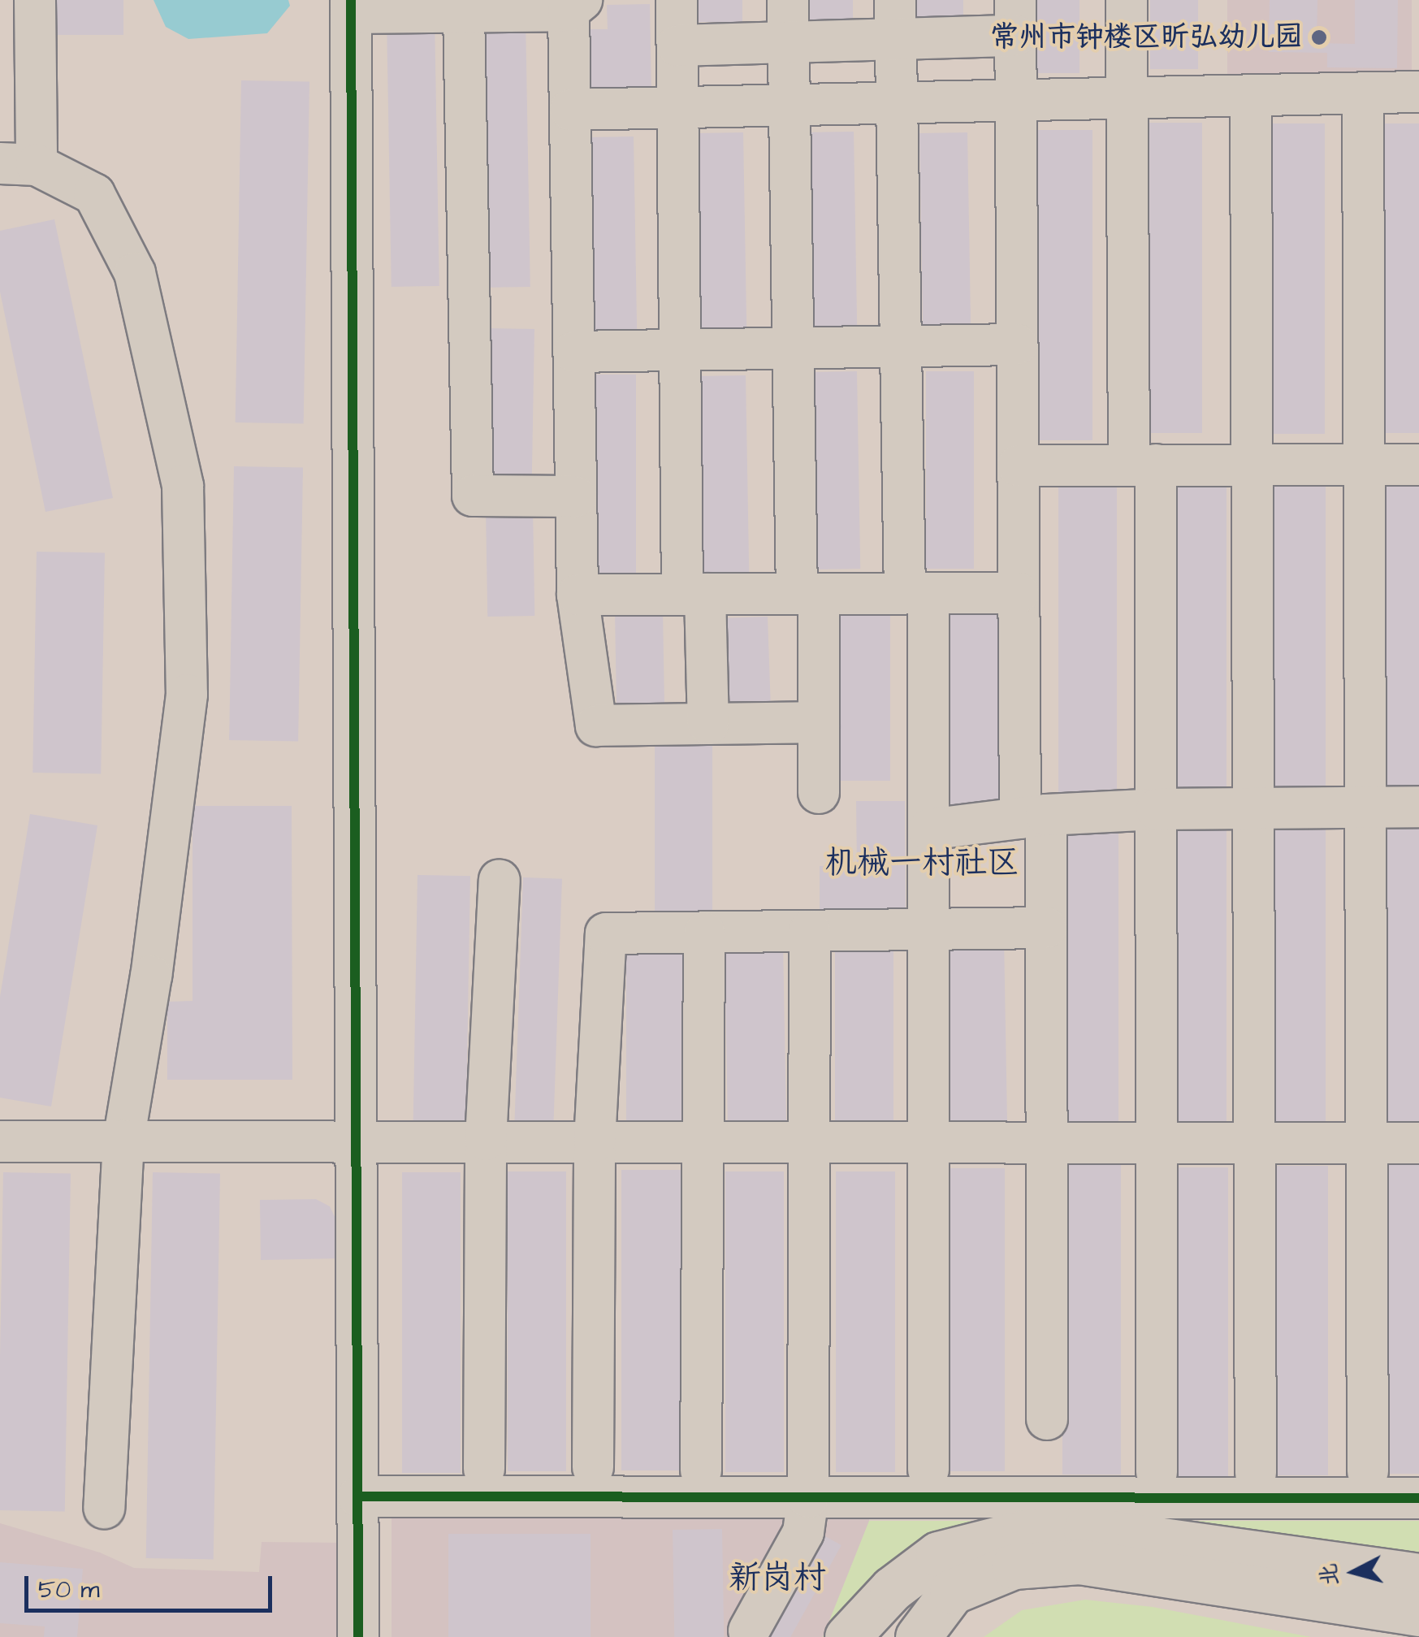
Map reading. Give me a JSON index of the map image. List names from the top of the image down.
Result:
{
  "districts": ["机械一村社区", "新岗村"],
  "places": ["常州市钟楼区昕弘幼儿园"],
  "scale_bar": "50 m",
  "north": "left"
}
